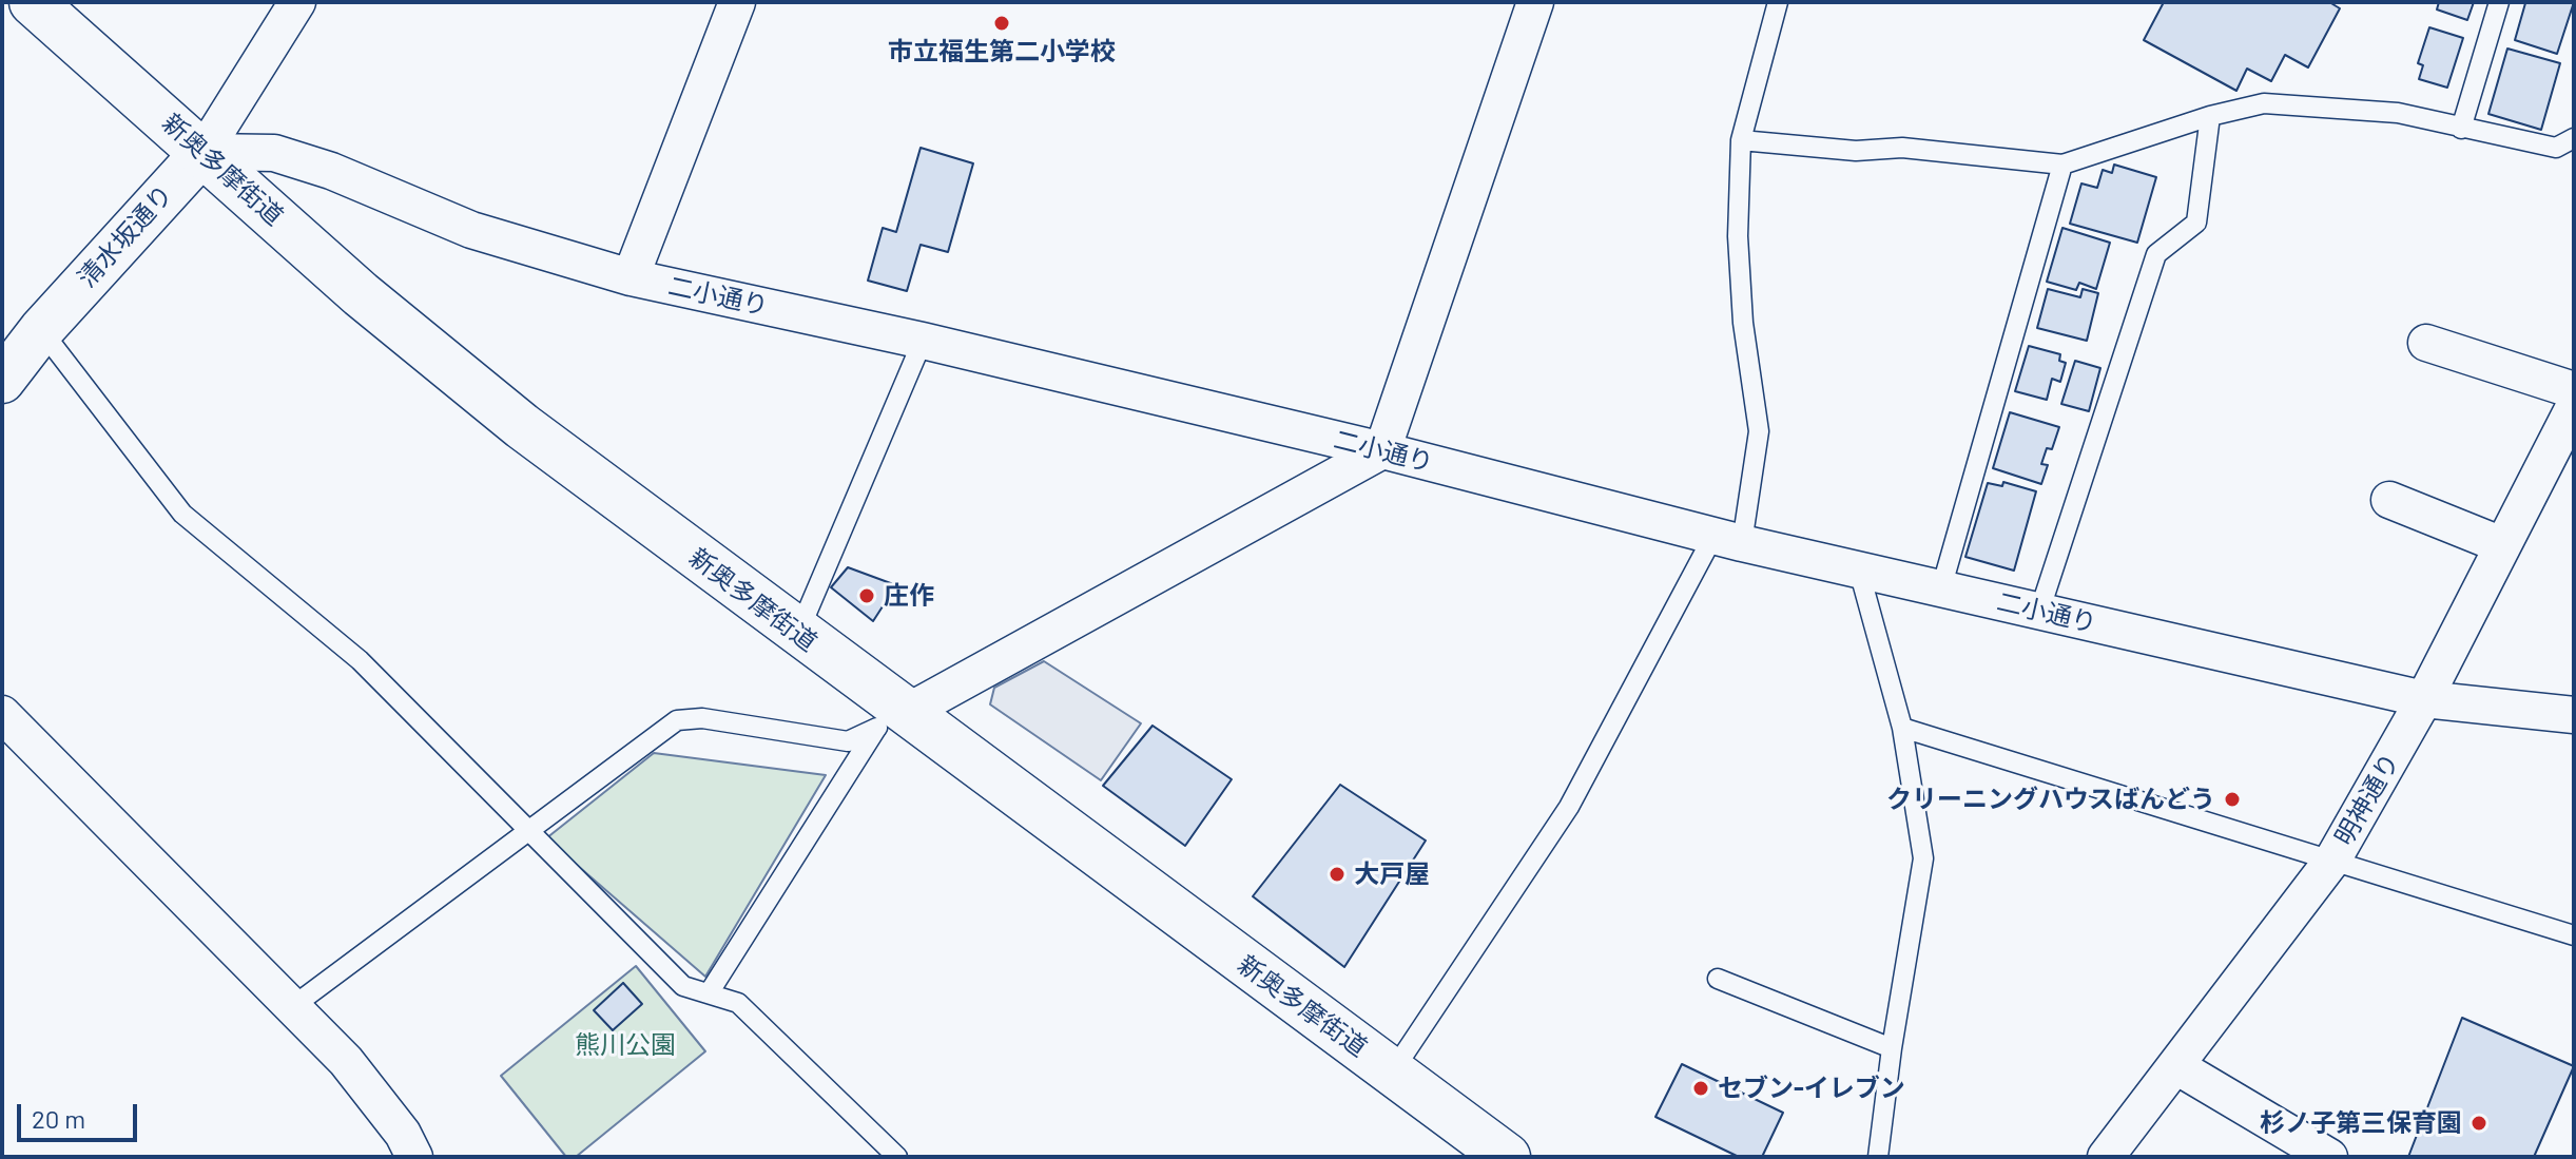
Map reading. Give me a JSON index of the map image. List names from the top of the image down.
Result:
{
  "streets": {
    "main road": ["新奥多摩街道"],
    "street": ["清水坂通り", "二小通り", "明神通り"]
  },
  "crossings": [
    ["新奥多摩街道", "清水坂通り"],
    ["新奥多摩街道", "二小通り"],
    ["清水坂通り", "二小通り"],
    ["二小通り", "明神通り"]
  ],
  "parks": ["熊川公園"],
  "places": [
    "市立福生第二小学校",
    "庄作",
    "クリーニングハウスばんどう",
    "大戸屋",
    "セブン-イレブン",
    "杉ノ子第三保育園"
  ],
  "scale_bar": "20 m"
}
